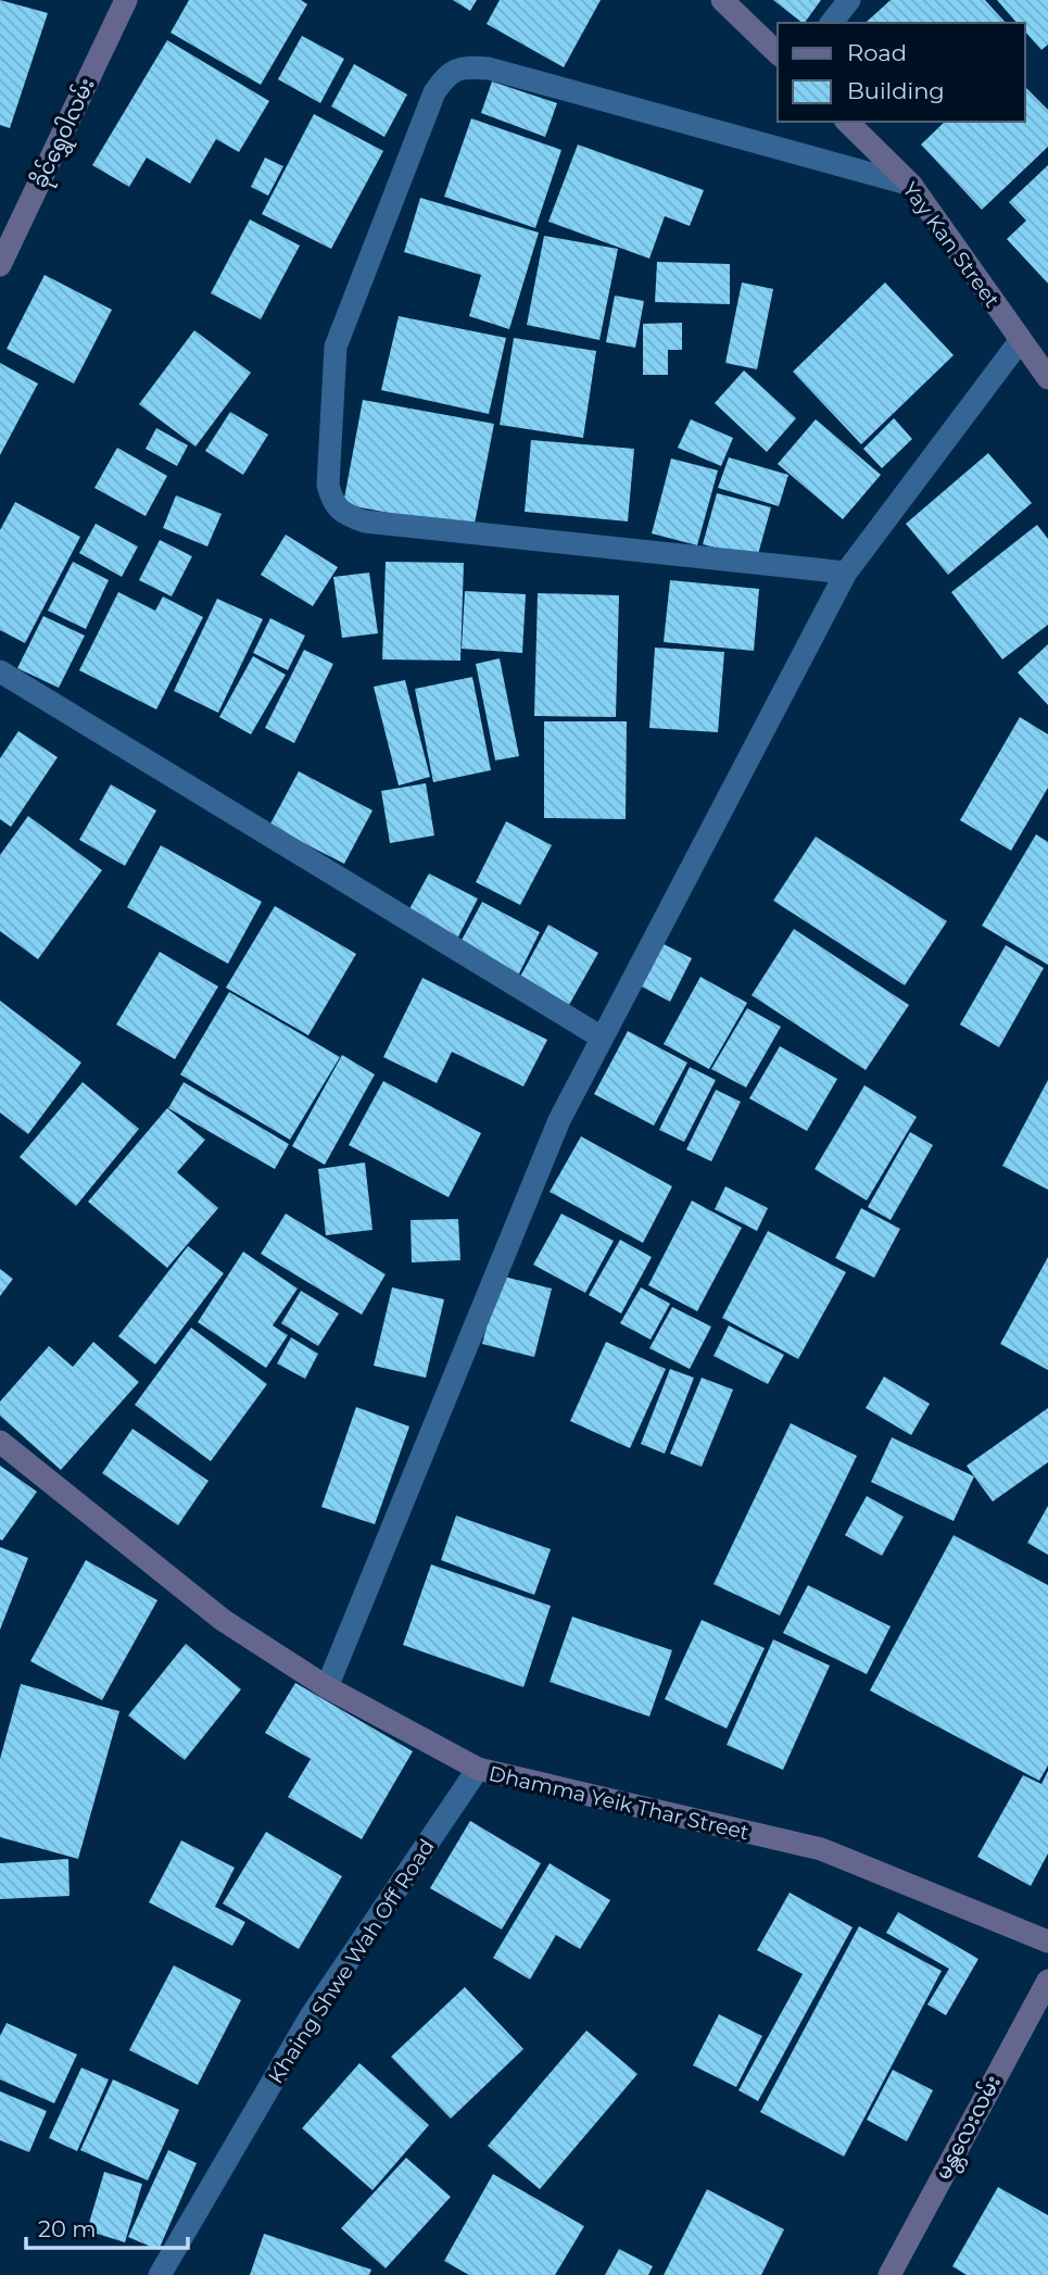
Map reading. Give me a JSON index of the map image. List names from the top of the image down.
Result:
{
  "streets": {
    "main road": [
      "ခိုင်ရွှေဝါလမ်း",
      "Yay Kan Street",
      "Dhamma Yeik Thar Street",
      "မန္တလေးလမ်း"
    ],
    "street": ["Khaing Shwe Wah Off Road"]
  },
  "crossings": [
    ["Dhamma Yeik Thar Street", "Khaing Shwe Wah Off Road"]
  ],
  "legend": ["Road", "Building"],
  "scale_bar": "20 m"
}
